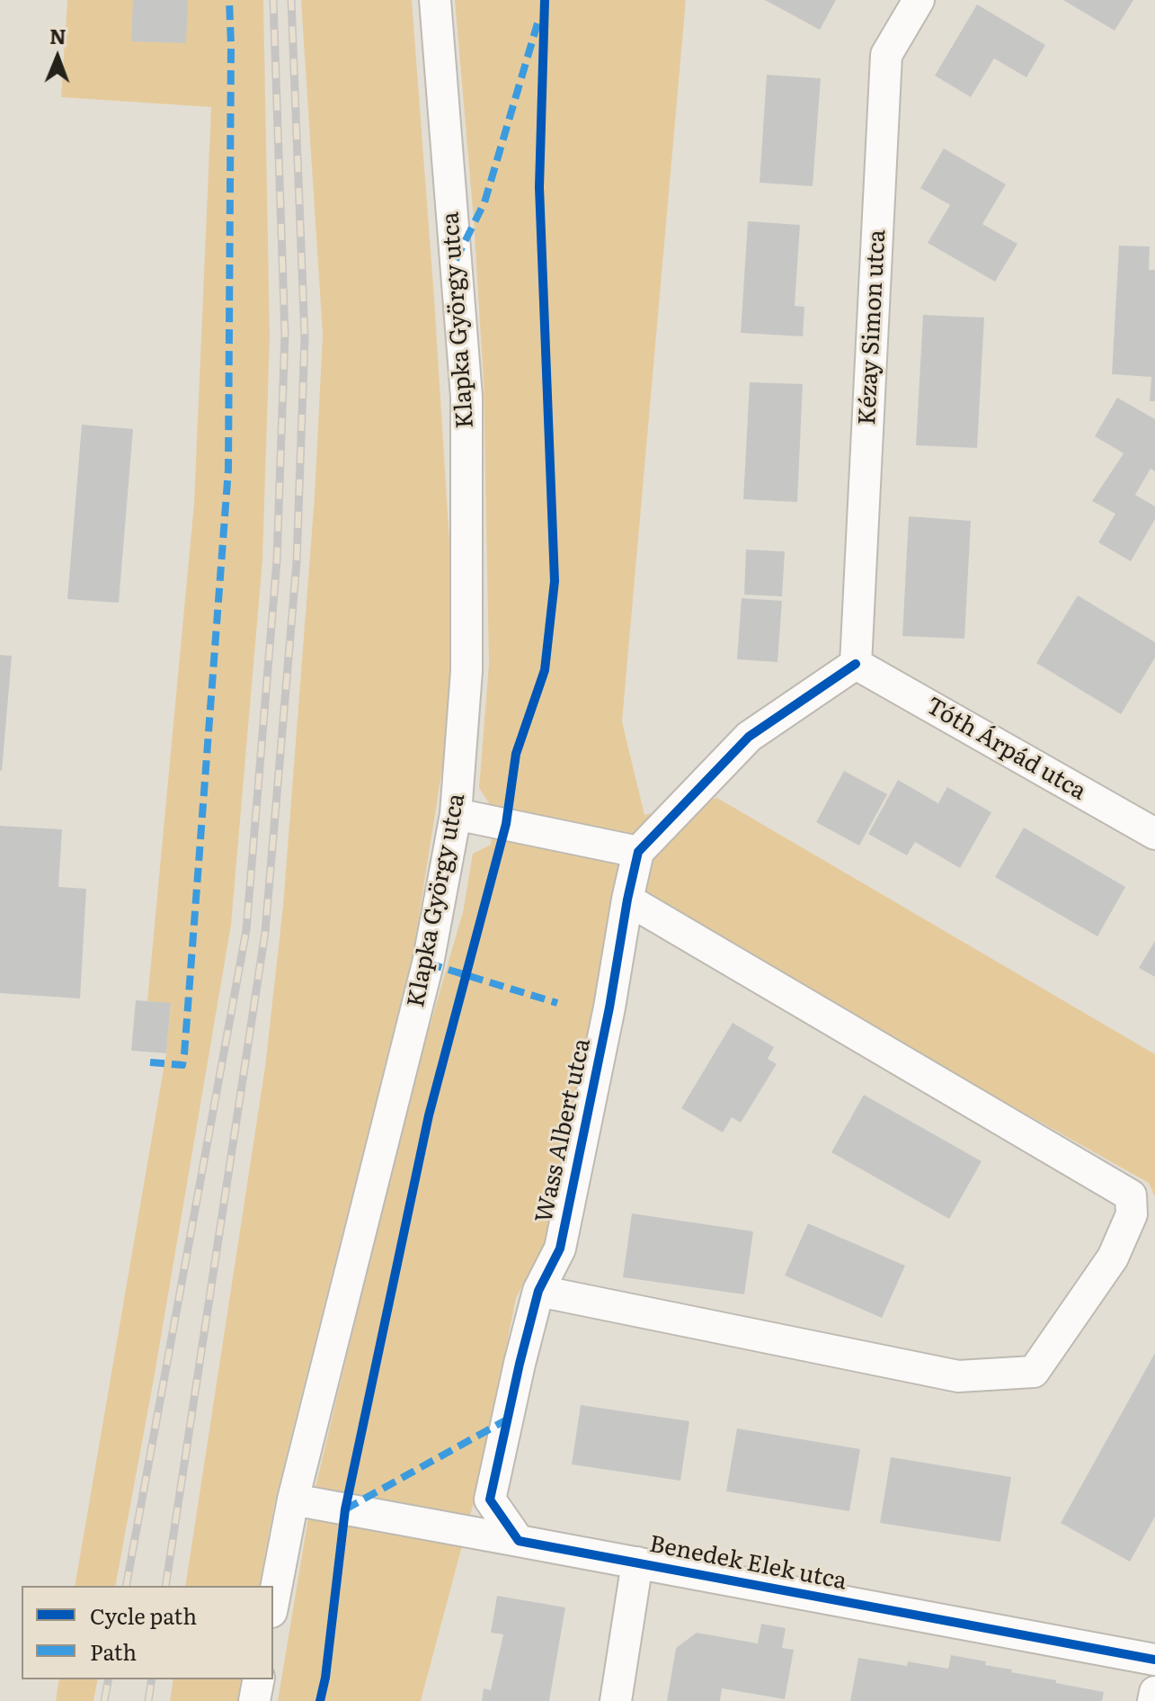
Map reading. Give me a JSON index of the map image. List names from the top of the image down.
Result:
{
  "streets": {
    "street": [
      "Klapka György utca",
      "Kézay Simon utca",
      "Tóth Árpád utca",
      "Wass Albert utca",
      "Benedek Elek utca"
    ]
  },
  "crossings": [
    ["Klapka György utca", "Benedek Elek utca"],
    ["Kézay Simon utca", "Tóth Árpád utca"],
    ["Wass Albert utca", "Benedek Elek utca"]
  ],
  "legend": ["Cycle path", "Path"],
  "north": "top"
}
